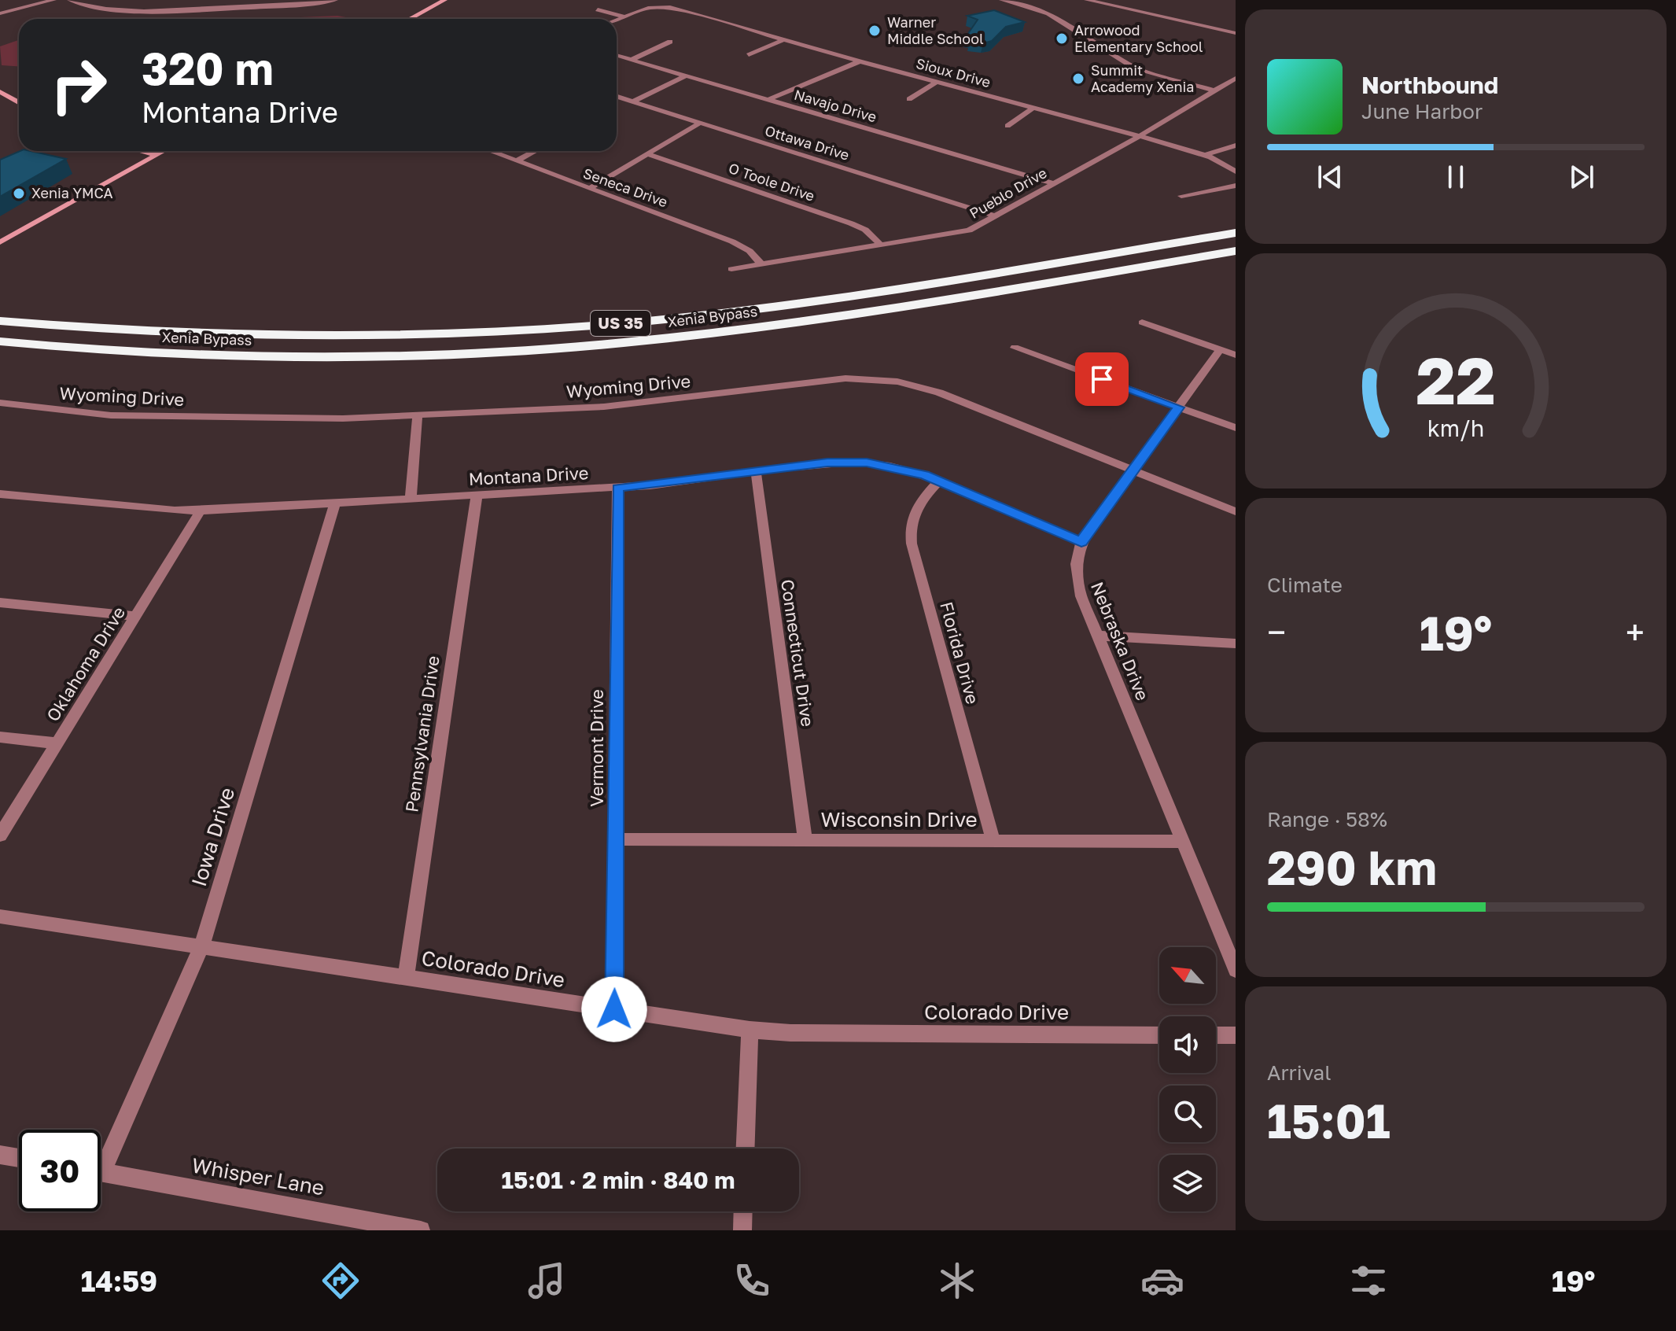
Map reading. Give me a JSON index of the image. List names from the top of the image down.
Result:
{
  "streets": {
    "highway": ["Xenia Bypass", "US 35"],
    "street": [
      "Sioux Drive",
      "Navajo Drive",
      "Ottawa Drive",
      "O Toole Drive",
      "Seneca Drive",
      "Pueblo Drive",
      "Wyoming Drive",
      "Montana Drive",
      "Nebraska Drive",
      "Connecticut Drive",
      "Florida Drive",
      "Oklahoma Drive",
      "Pennsylvania Drive",
      "Vermont Drive",
      "Wisconsin Drive",
      "Iowa Drive",
      "Colorado Drive",
      "Whisper Lane"
    ]
  },
  "crossings": [
    ["Sioux Drive", "Pueblo Drive"],
    ["Navajo Drive", "Pueblo Drive"],
    ["Ottawa Drive", "Pueblo Drive"],
    ["O Toole Drive", "Pueblo Drive"],
    ["Seneca Drive", "Pueblo Drive"],
    ["Wyoming Drive", "Nebraska Drive"],
    ["Montana Drive", "Nebraska Drive"],
    ["Montana Drive", "Connecticut Drive"],
    ["Montana Drive", "Florida Drive"],
    ["Montana Drive", "Oklahoma Drive"],
    ["Montana Drive", "Pennsylvania Drive"],
    ["Montana Drive", "Vermont Drive"],
    ["Montana Drive", "Iowa Drive"],
    ["Nebraska Drive", "Wisconsin Drive"],
    ["Connecticut Drive", "Wisconsin Drive"],
    ["Florida Drive", "Wisconsin Drive"],
    ["Pennsylvania Drive", "Colorado Drive"],
    ["Vermont Drive", "Wisconsin Drive"],
    ["Vermont Drive", "Colorado Drive"],
    ["Iowa Drive", "Colorado Drive"]
  ],
  "places": [
    "Warner Middle School",
    "Arrowood Elementary School",
    "Summit Academy Xenia",
    "Xenia YMCA"
  ],
  "north": "top left",
  "page": {
    "turn": ["320 m", "Montana Drive"],
    "song": ["Northbound", "June Harbor"],
    "tile": [
      "Climate",
      ["Range · 58%", "290 km"],
      ["Arrival", "15:01"]
    ],
    "heat": ["−", "19°", "+"],
    "limit": "30",
    "trip": "15:01 · 2 min · 840 m",
    "tabs": ["14:59", "19°"],
    "gauge": ["22", "km/h"]
  }
}
